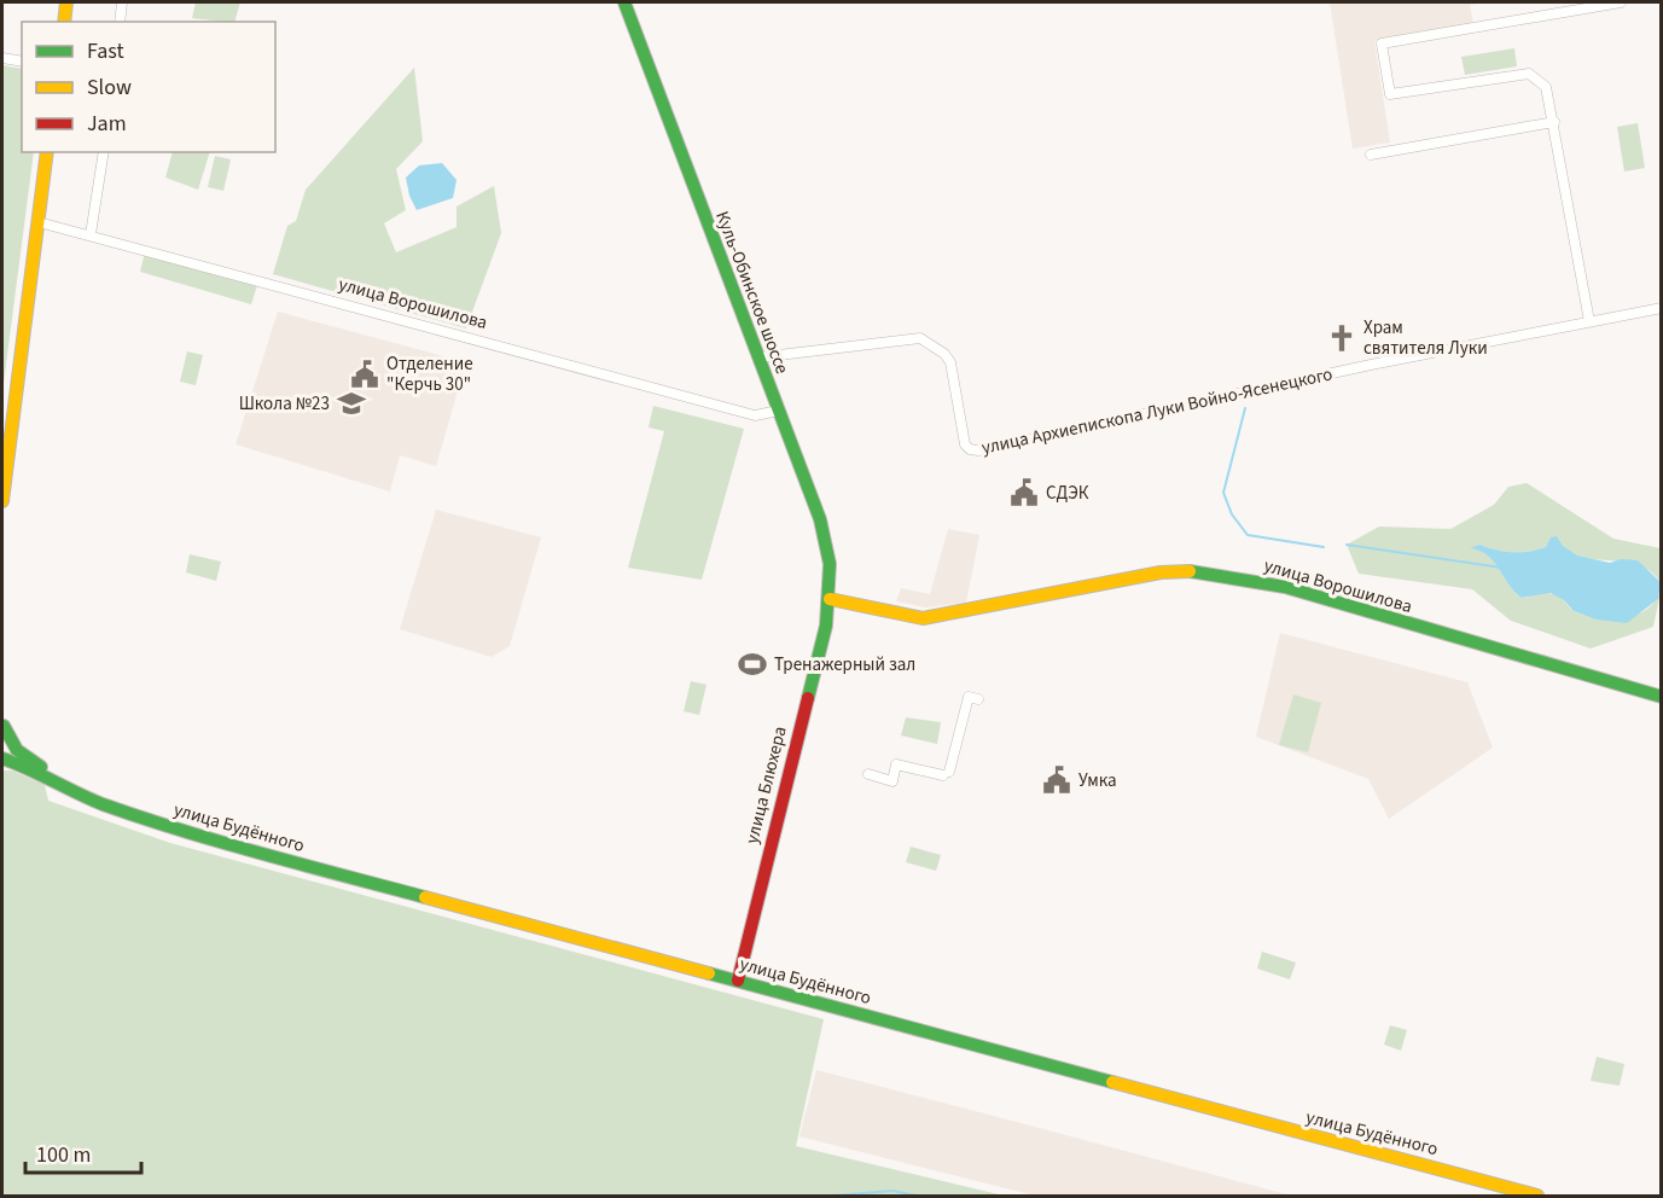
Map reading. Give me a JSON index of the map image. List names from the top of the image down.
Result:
{
  "streets": {
    "main road": [
      "Куль-Обинское шоссе",
      "улица Ворошилова",
      "улица Блюхера",
      "улица Будённого"
    ],
    "street": ["улица Архиепископа Луки Войно-Ясенецкого"]
  },
  "crossings": [
    ["Куль-Обинское шоссе", "улица Ворошилова"],
    ["Куль-Обинское шоссе", "улица Архиепископа Луки Войно-Ясенецкого"],
    ["Куль-Обинское шоссе", "улица Блюхера"],
    ["улица Ворошилова", "улица Блюхера"],
    ["улица Блюхера", "улица Будённого"]
  ],
  "places": {
    "church": ["Храм святителя Луки"],
    "public building": ["Отделение \"Керчь 30\"", "СДЭК", "Умка"],
    "school or university": ["Школа №23"],
    "sports": ["Тренажерный зал"]
  },
  "legend": ["Fast", "Slow", "Jam"],
  "scale_bar": "100 m"
}
